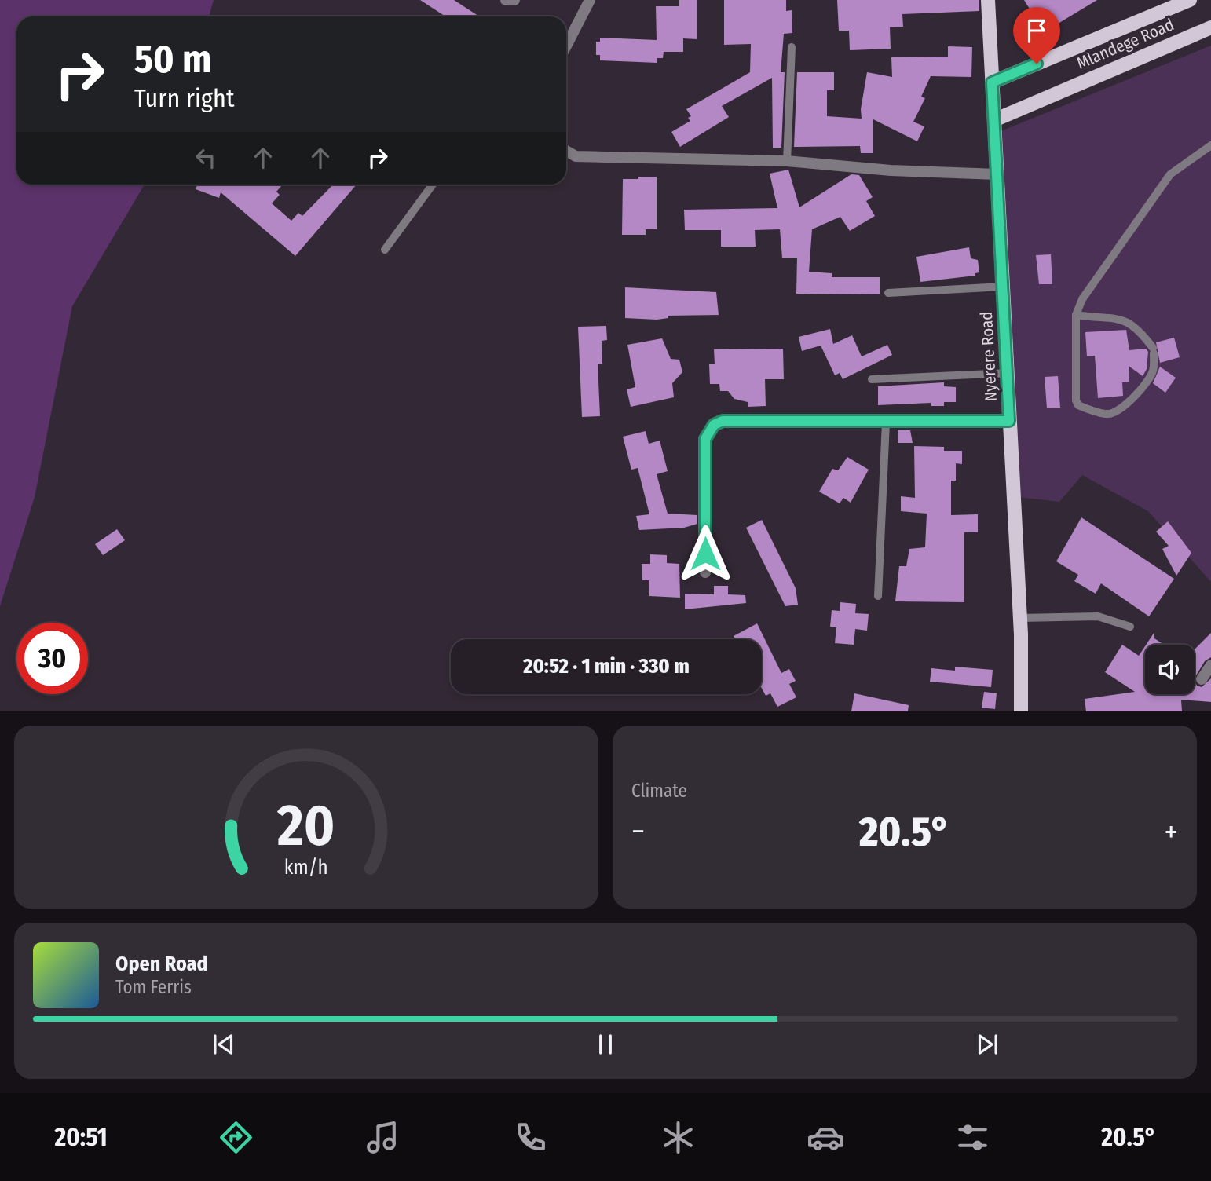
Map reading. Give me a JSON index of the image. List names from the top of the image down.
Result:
{
  "streets": {
    "main road": ["Mlandege Road", "Nyerere Road"]
  },
  "crossings": [
    ["Mlandege Road", "Nyerere Road"]
  ],
  "page": {
    "turn": ["50 m", "Turn right"],
    "limit": "30",
    "trip": "20:52 · 1 min · 330 m",
    "tile": "Climate",
    "heat": ["−", "20.5°", "+"],
    "song": ["Open Road", "Tom Ferris"],
    "tabs": ["20:51", "20.5°"],
    "gauge": ["20", "km/h"]
  }
}
